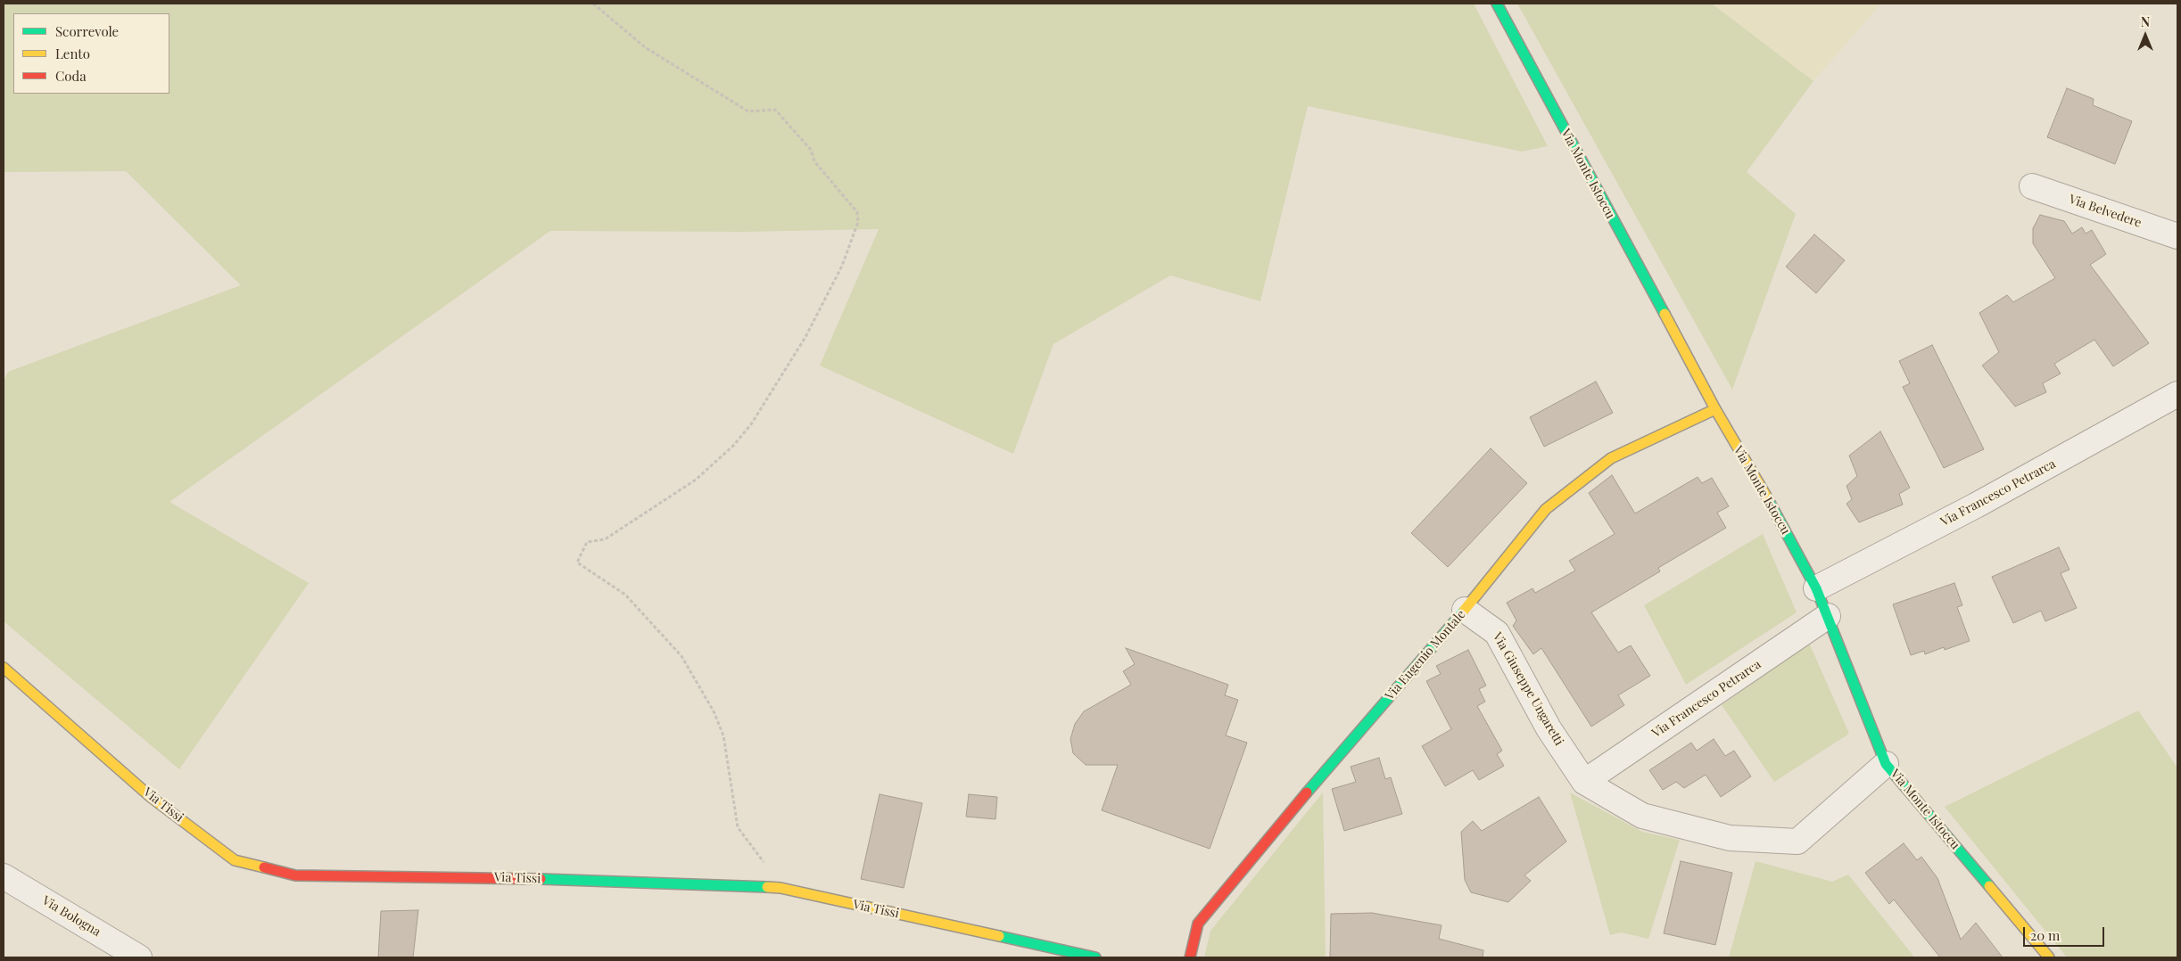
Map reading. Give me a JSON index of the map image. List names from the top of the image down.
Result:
{
  "streets": {
    "street": [
      "Via Monte Istoccu",
      "Via Belvedere",
      "Via Francesco Petrarca",
      "Via Eugenio Montale",
      "Via Giuseppe Ungaretti",
      "Via Tissi",
      "Via Bologna"
    ]
  },
  "crossings": [
    ["Via Monte Istoccu", "Via Francesco Petrarca"],
    ["Via Monte Istoccu", "Via Eugenio Montale"],
    ["Via Monte Istoccu", "Via Giuseppe Ungaretti"],
    ["Via Francesco Petrarca", "Via Giuseppe Ungaretti"],
    ["Via Eugenio Montale", "Via Giuseppe Ungaretti"]
  ],
  "legend": ["Scorrevole", "Lento", "Coda"],
  "scale_bar": "20 m",
  "north": "top"
}
